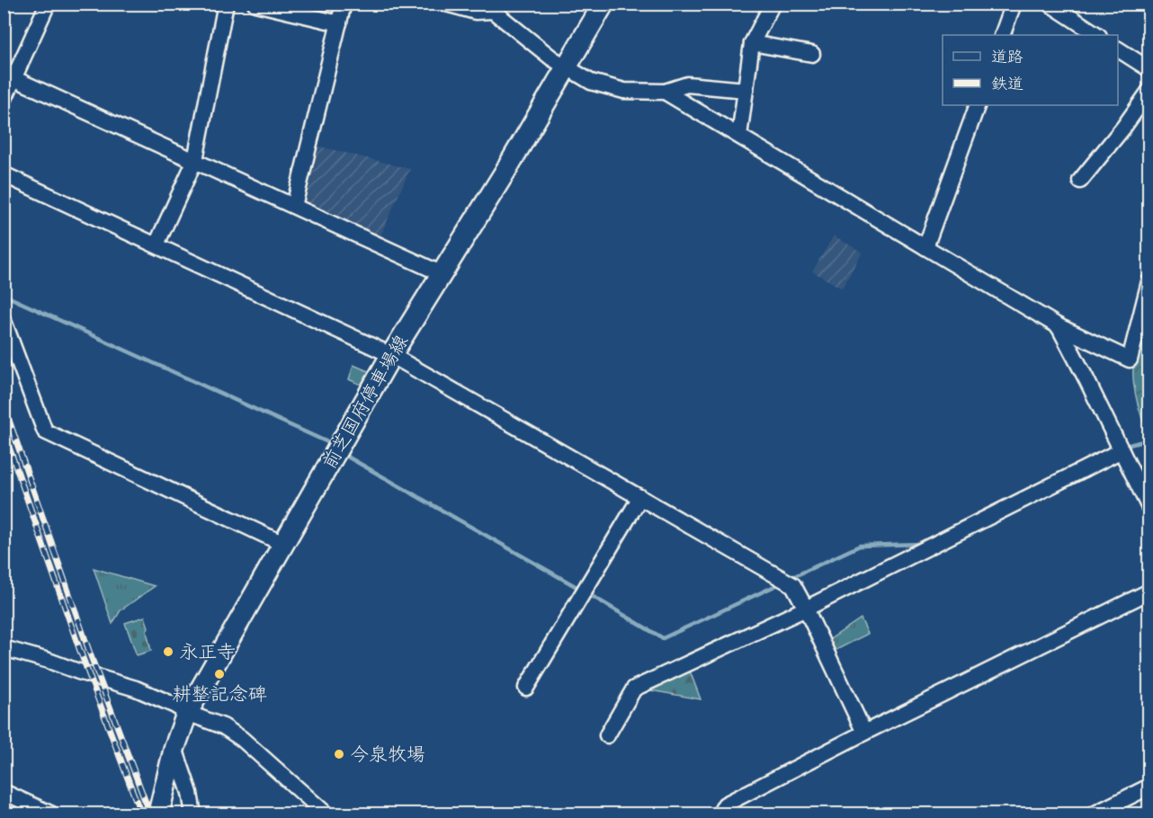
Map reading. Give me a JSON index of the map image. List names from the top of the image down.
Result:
{
  "streets": {
    "main road": ["前芝国府停車場線"]
  },
  "places": ["永正寺", "耕整記念碑", "今泉牧場"],
  "legend": ["道路", "鉄道"]
}
